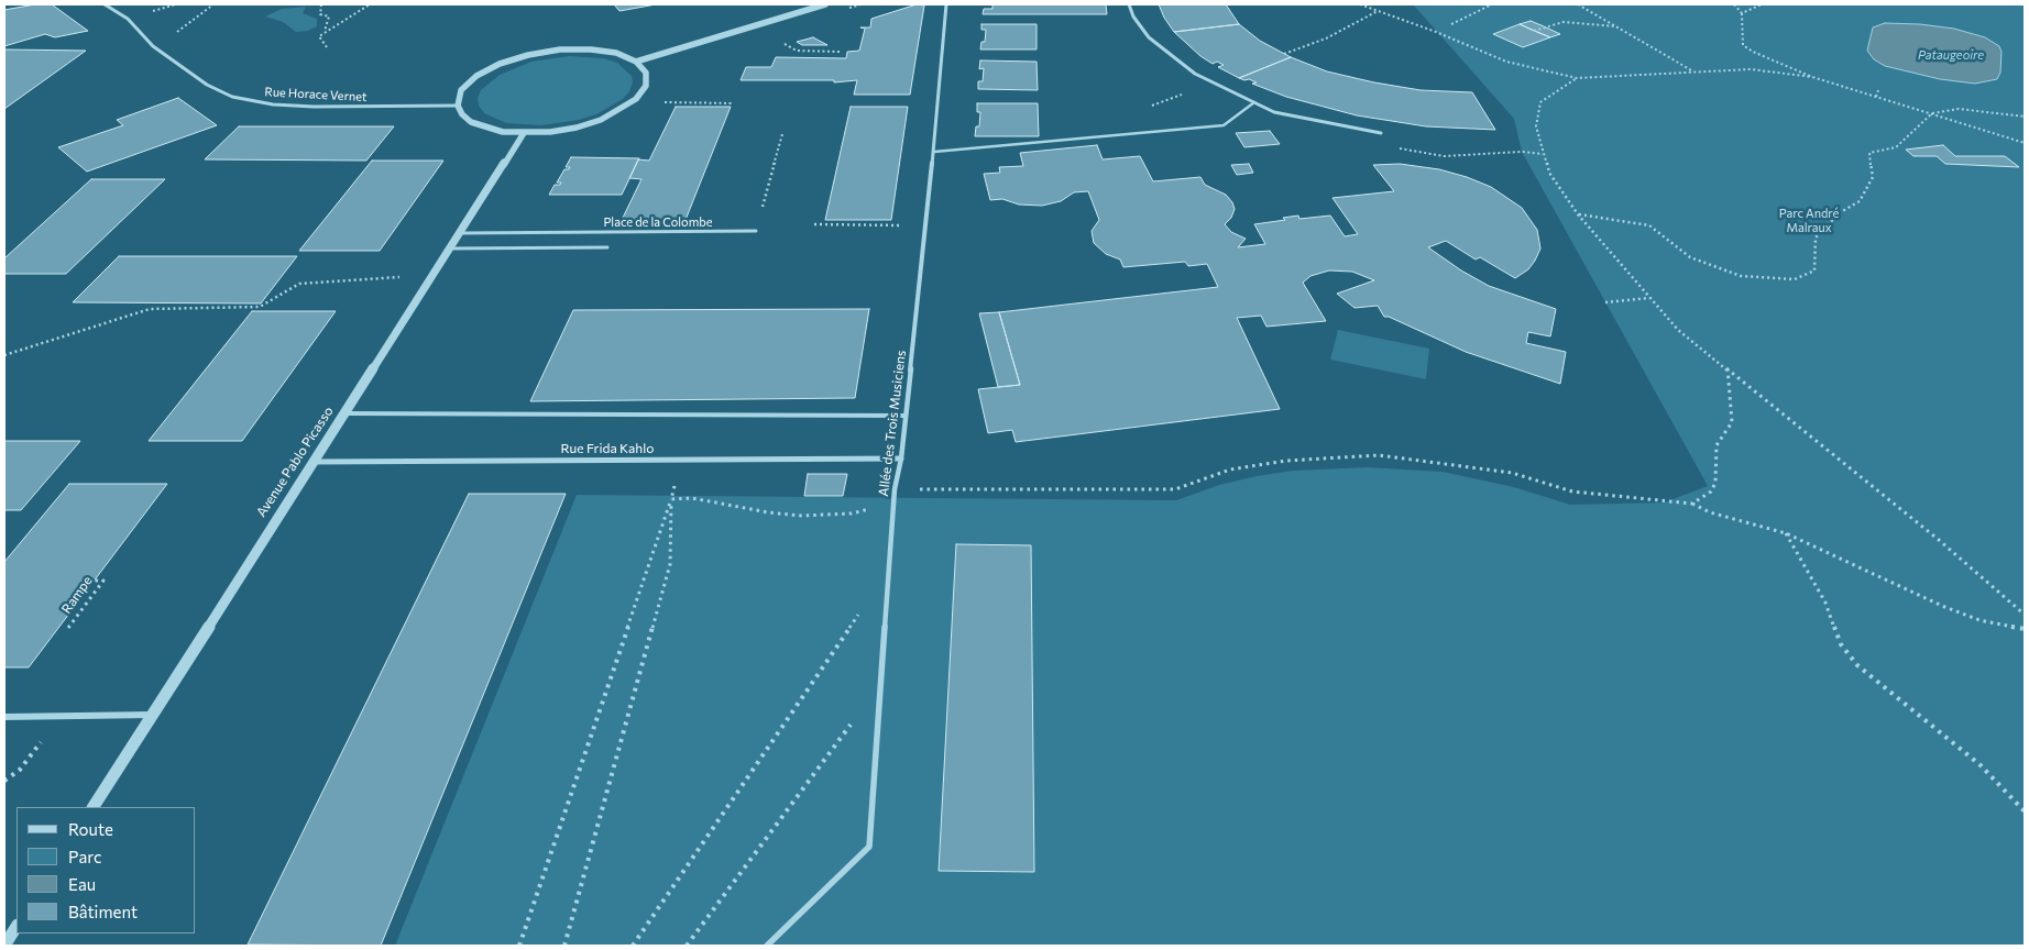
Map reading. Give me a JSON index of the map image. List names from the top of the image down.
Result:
{
  "streets": {
    "street": [
      "Rue Horace Vernet",
      "Allée des Trois Musiciens",
      "Rue Frida Kahlo",
      "Avenue Pablo Picasso"
    ],
    "lane": ["Place de la Colombe"],
    "path": ["Rampe"]
  },
  "crossings": [
    ["Place de la Colombe", "Avenue Pablo Picasso"],
    ["Allée des Trois Musiciens", "Rue Frida Kahlo"],
    ["Rue Frida Kahlo", "Avenue Pablo Picasso"]
  ],
  "water": ["Pataugeoire"],
  "parks": ["Parc André Malraux"],
  "legend": [
    "Route",
    "Parc",
    "Eau",
    "Bâtiment"
  ]
}
